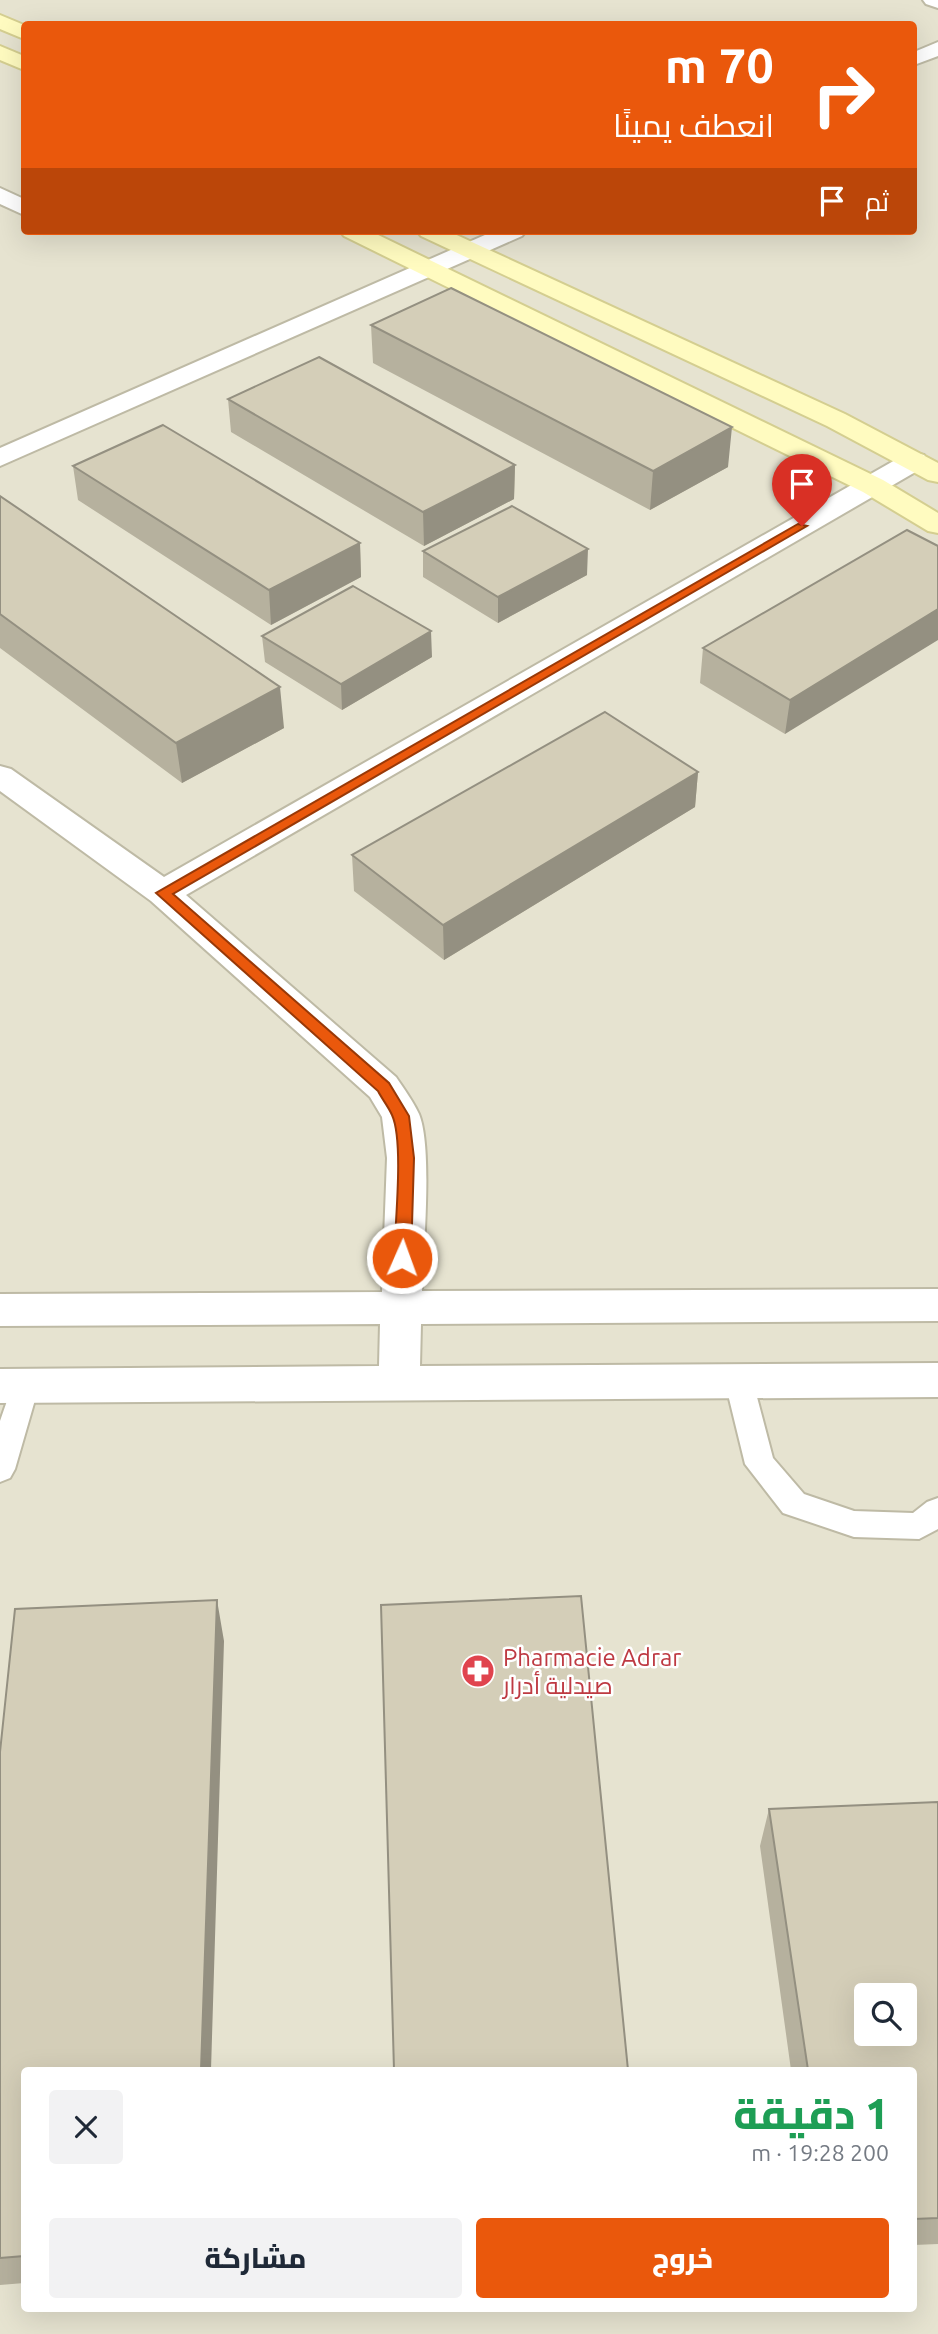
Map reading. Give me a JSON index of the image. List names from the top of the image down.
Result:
{
  "places": {
    "pharmacy": ["Pharmacie Adrar صيدلية أدرار"]
  },
  "page": {
    "turn": ["70 m", "انعطف يمينًا"],
    "then": "ثم",
    "heading": ["1 دقيقة", "200 m · 19:28"],
    "buttons": ["خروج", "مشاركة"]
  }
}
